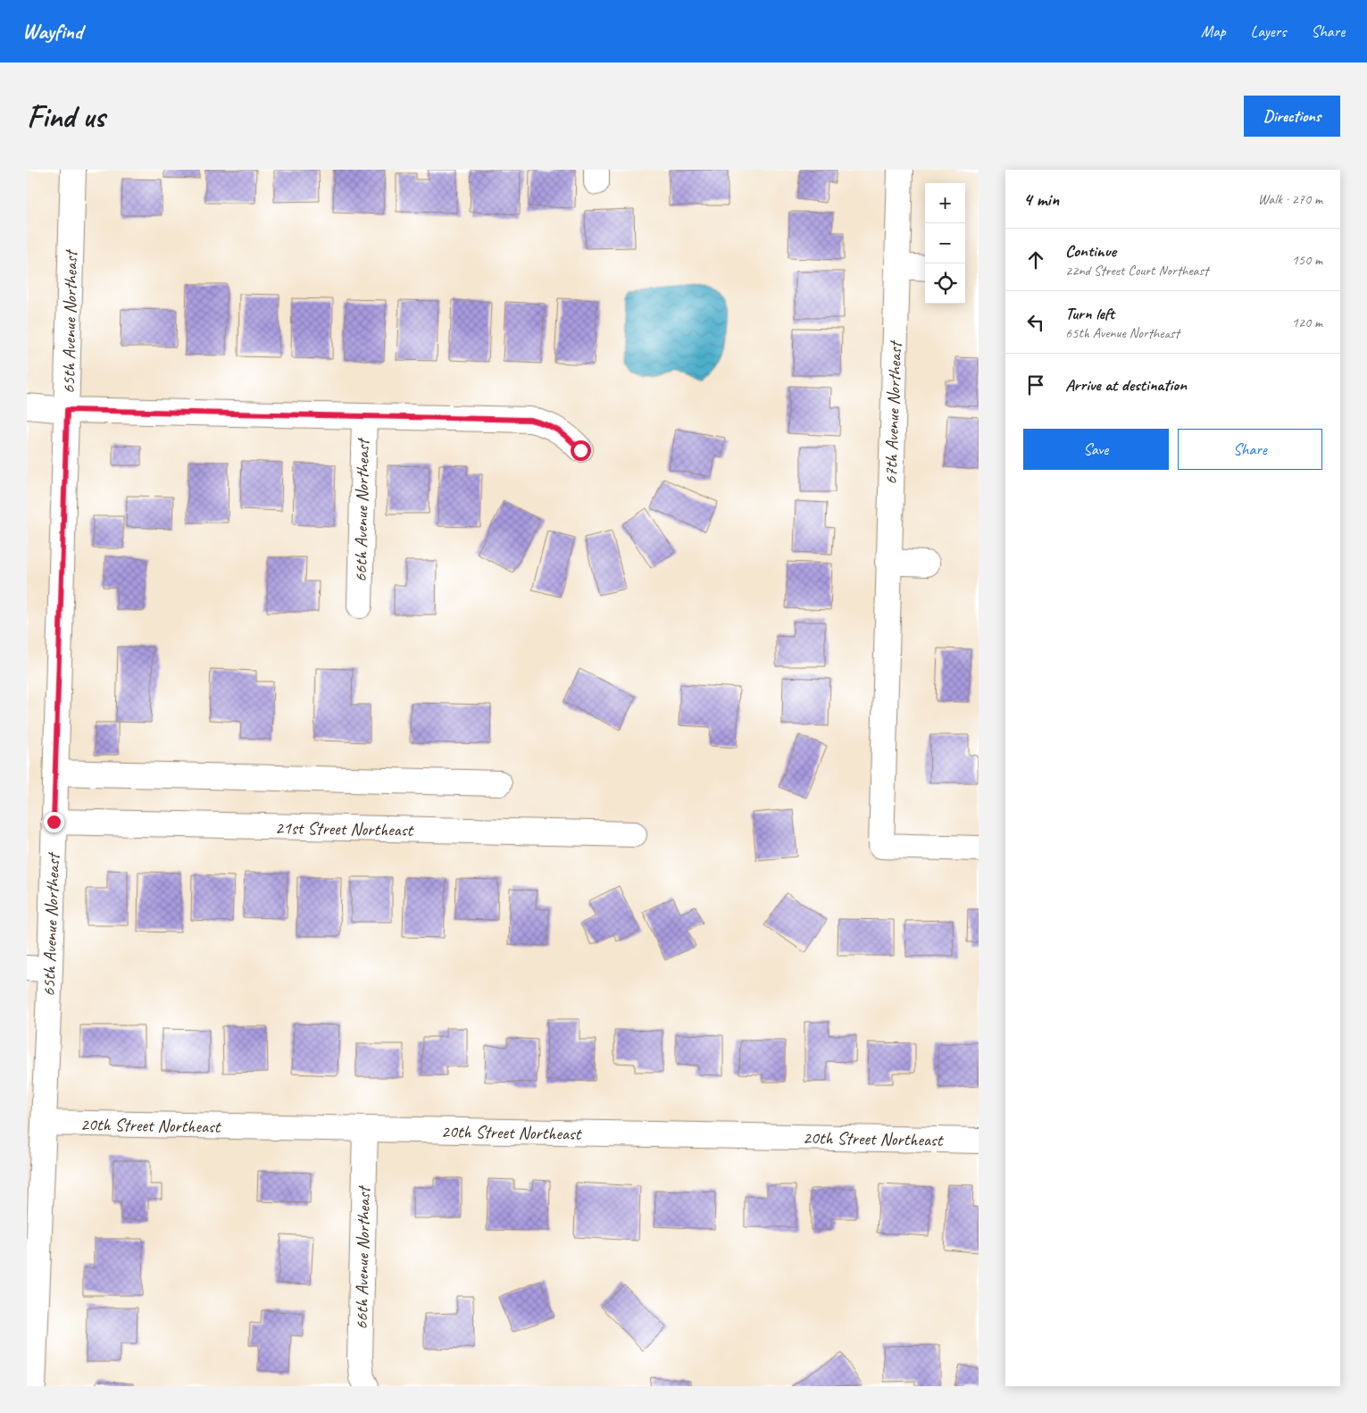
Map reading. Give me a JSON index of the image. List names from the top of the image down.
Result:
{
  "streets": {
    "street": [
      "65th Avenue Northeast",
      "67th Avenue Northeast",
      "66th Avenue Northeast",
      "21st Street Northeast",
      "20th Street Northeast"
    ]
  },
  "crossings": [
    ["65th Avenue Northeast", "21st Street Northeast"],
    ["65th Avenue Northeast", "20th Street Northeast"],
    ["66th Avenue Northeast", "20th Street Northeast"]
  ],
  "page": {
    "header": "Wayfind",
    "nav": ["Map", "Layers", "Share"],
    "buttons": [
      "Directions",
      ["Save", "Share"]
    ],
    "title": "Find us",
    "heading": ["4 min", "Walk · 270 m"],
    "map_buttons": ["+", "−"],
    "list": [
      ["Continue", "22nd Street Court Northeast", "150 m"],
      ["Turn left", "65th Avenue Northeast", "120 m"],
      "Arrive at destination"
    ]
  }
}
